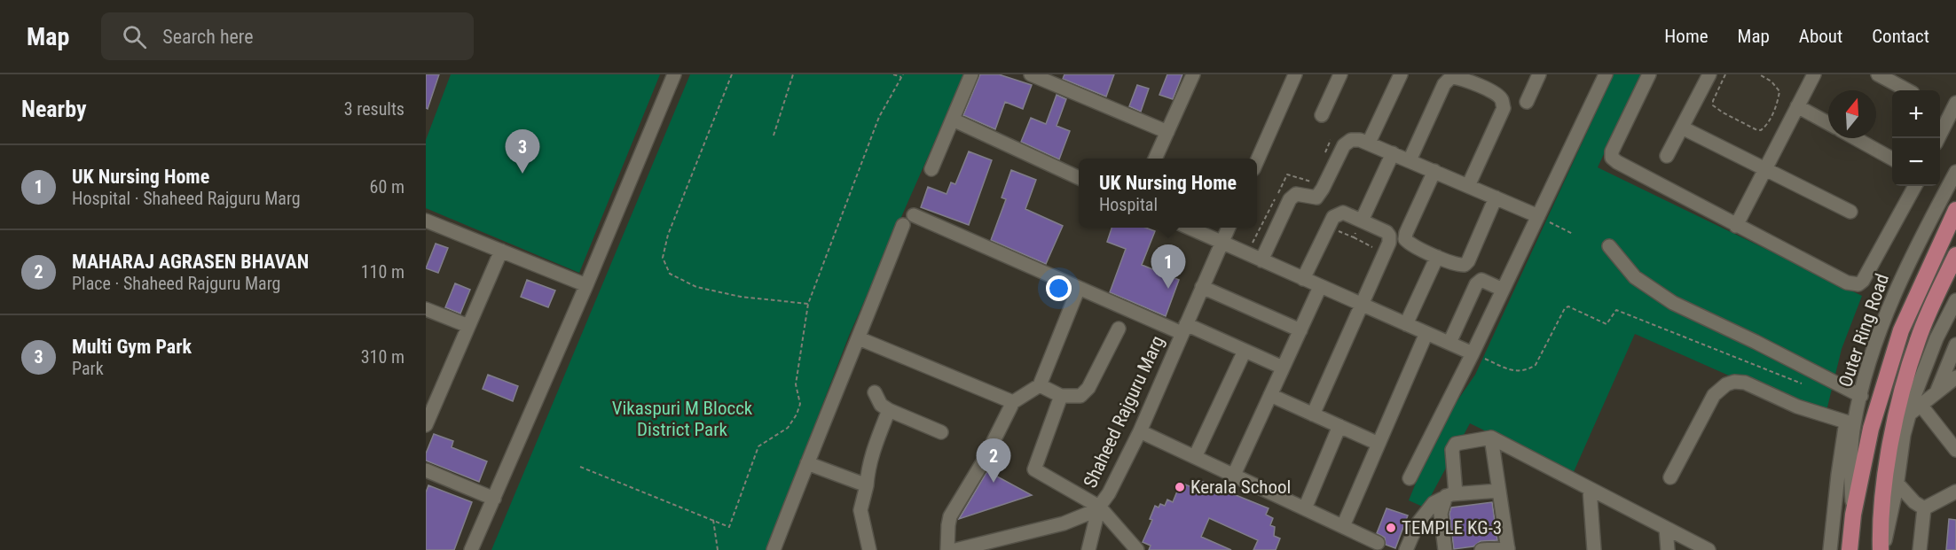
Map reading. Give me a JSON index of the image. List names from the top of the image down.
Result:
{
  "streets": {
    "main road": ["Outer Ring Road"],
    "street": ["Shaheed Rajguru Marg"]
  },
  "parks": ["Vikaspuri M Blocck District Park"],
  "places": ["Kerala School", "TEMPLE KG-3"],
  "north": "top",
  "page": {
    "header": "Map",
    "search": "Search here",
    "nav": [
      "Home",
      "Map",
      "About",
      "Contact"
    ],
    "heading": ["Nearby", "3 results"],
    "map_buttons": ["+", "−"],
    "pins": ["3", "1", "2"],
    "list": [
      {
        "mark": "1",
        "name": "UK Nursing Home",
        "note": "Hospital · Shaheed Rajguru Marg",
        "value": "60 m"
      },
      {
        "mark": "2",
        "name": "MAHARAJ AGRASEN BHAVAN",
        "note": "Place · Shaheed Rajguru Marg",
        "value": "110 m"
      },
      {
        "mark": "3",
        "name": "Multi Gym Park",
        "note": "Park",
        "value": "310 m"
      }
    ],
    "popup": ["UK Nursing Home", "Hospital"]
  }
}
